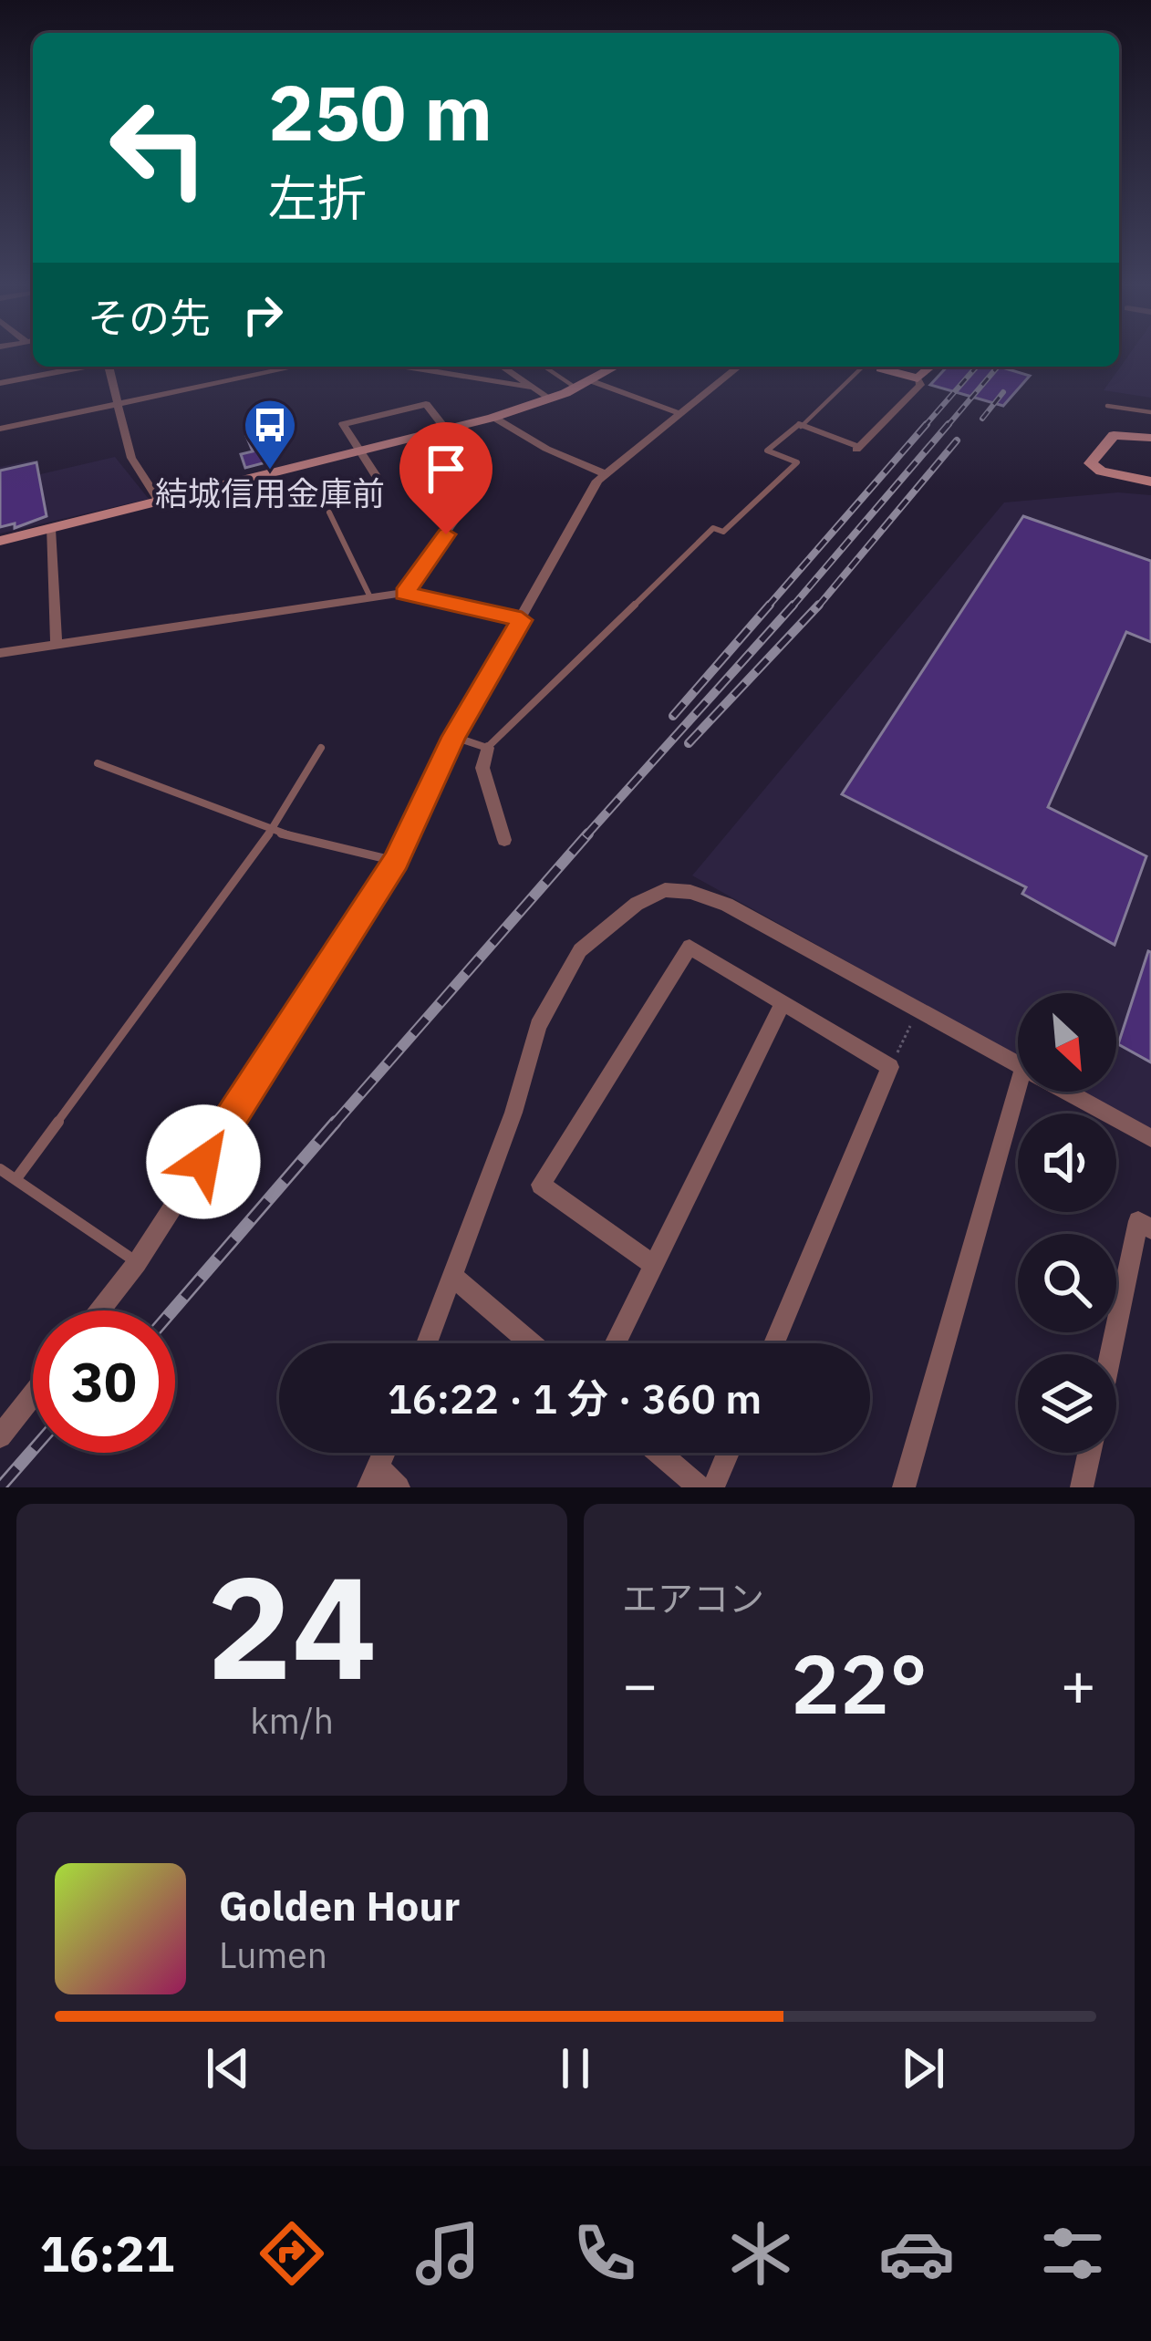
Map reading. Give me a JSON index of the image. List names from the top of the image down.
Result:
{
  "places": {
    "bus stop": ["結城信用金庫前"]
  },
  "north": "bottom right",
  "page": {
    "turn": ["250 m", "左折"],
    "then": "その先",
    "limit": "30",
    "trip": "16:22 · 1 分 · 360 m",
    "tile": [
      ["24", "km/h"],
      "エアコン"
    ],
    "heat": ["−", "22°", "+"],
    "song": ["Golden Hour", "Lumen"],
    "tabs": "16:21"
  }
}
